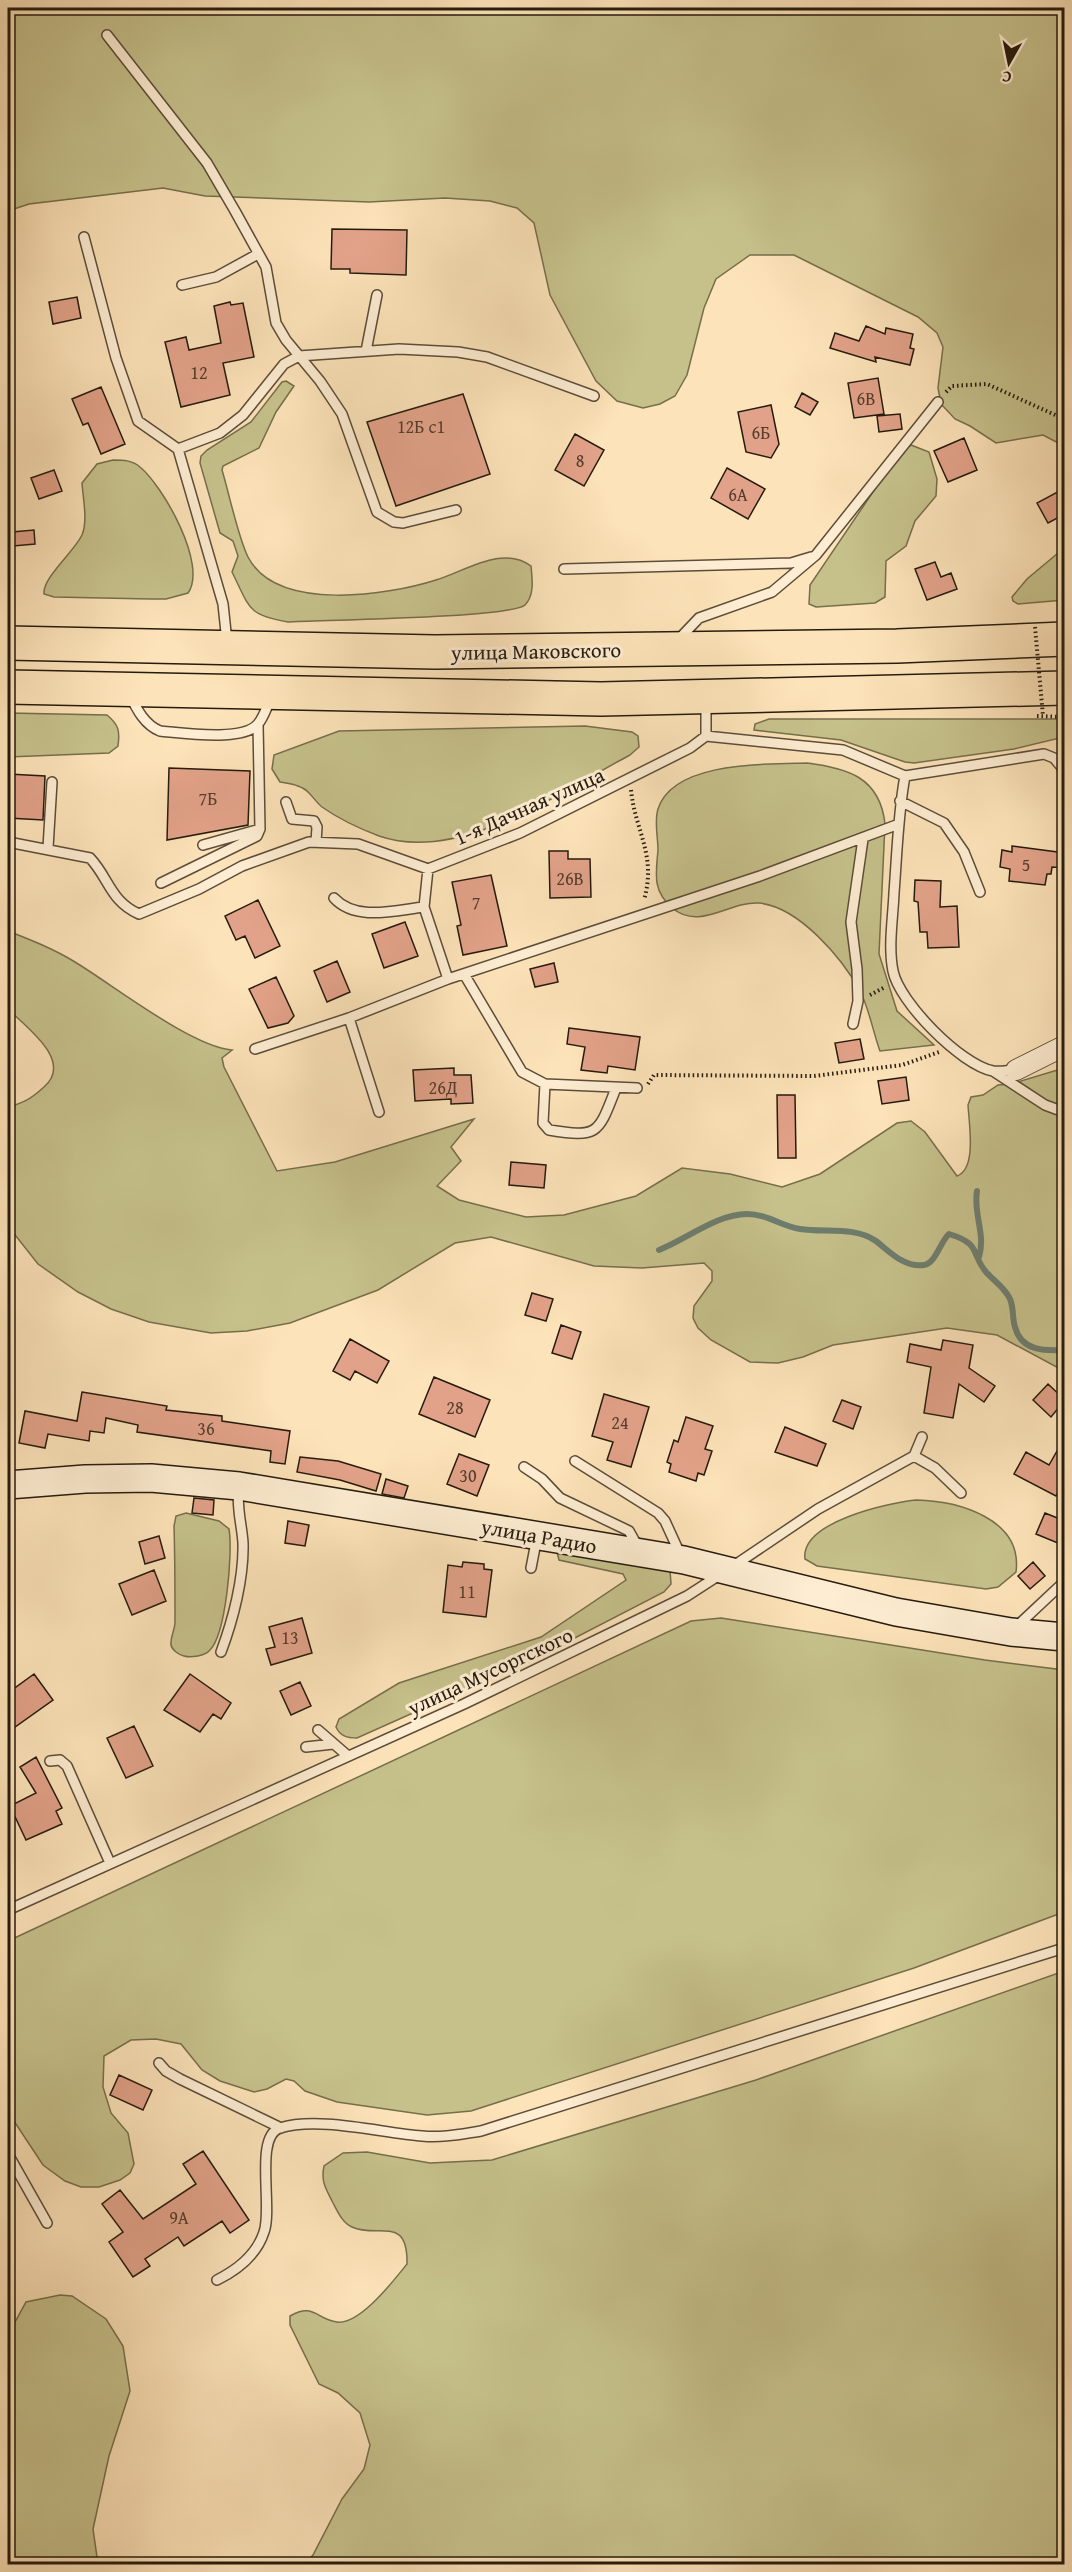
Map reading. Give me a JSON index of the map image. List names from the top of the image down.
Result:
{
  "streets": {
    "highway": ["улица Маковского"],
    "main road": ["улица Радио"],
    "lane": ["1-я Дачная улица", "улица Мусоргского"]
  },
  "crossings": [
    ["улица Радио", "улица Мусоргского"]
  ],
  "house_numbers": [
    "12",
    "6В",
    "12Б с1",
    "6Б",
    "8",
    "6А",
    "7Б",
    "5",
    "26В",
    "7",
    "26Д",
    "28",
    "24",
    "36",
    "30",
    "11",
    "13",
    "9А"
  ],
  "north": "bottom"
}
